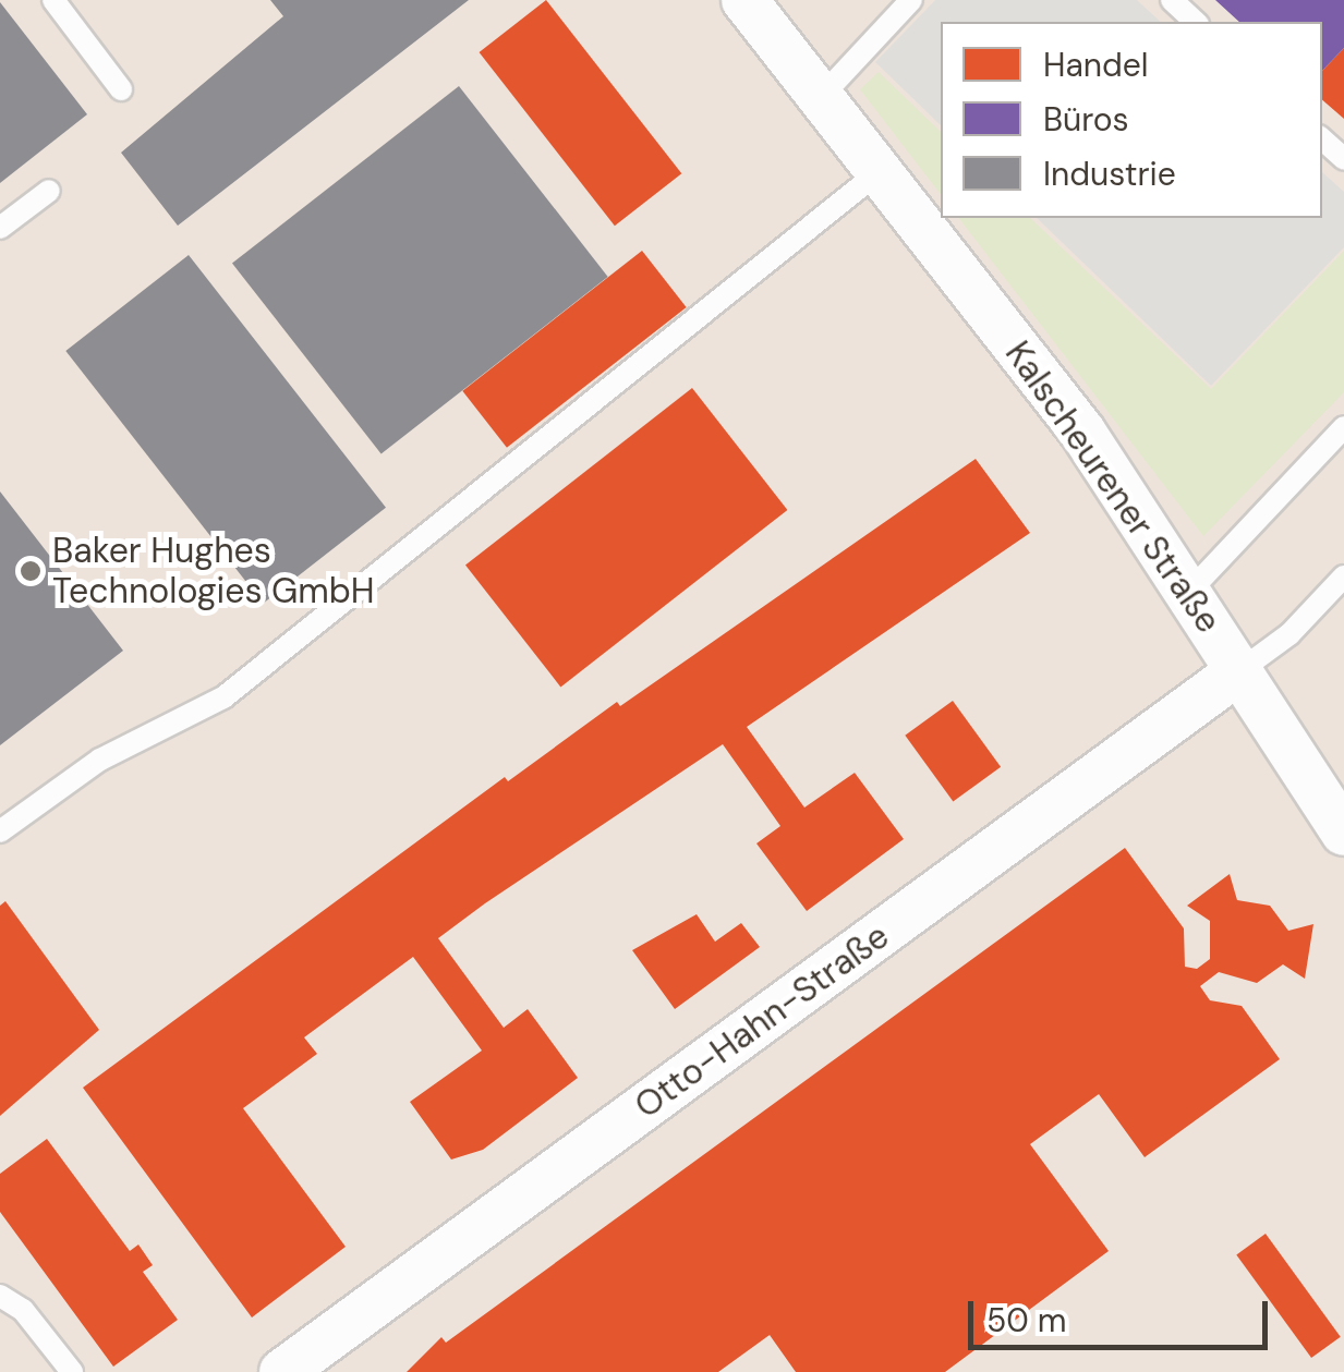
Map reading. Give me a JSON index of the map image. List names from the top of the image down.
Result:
{
  "streets": {
    "street": ["Kalscheurener Straße", "Otto-Hahn-Straße"]
  },
  "crossings": [
    ["Kalscheurener Straße", "Otto-Hahn-Straße"]
  ],
  "places": ["Baker Hughes Technologies GmbH"],
  "legend": ["Handel", "Büros", "Industrie"],
  "scale_bar": "50 m"
}
